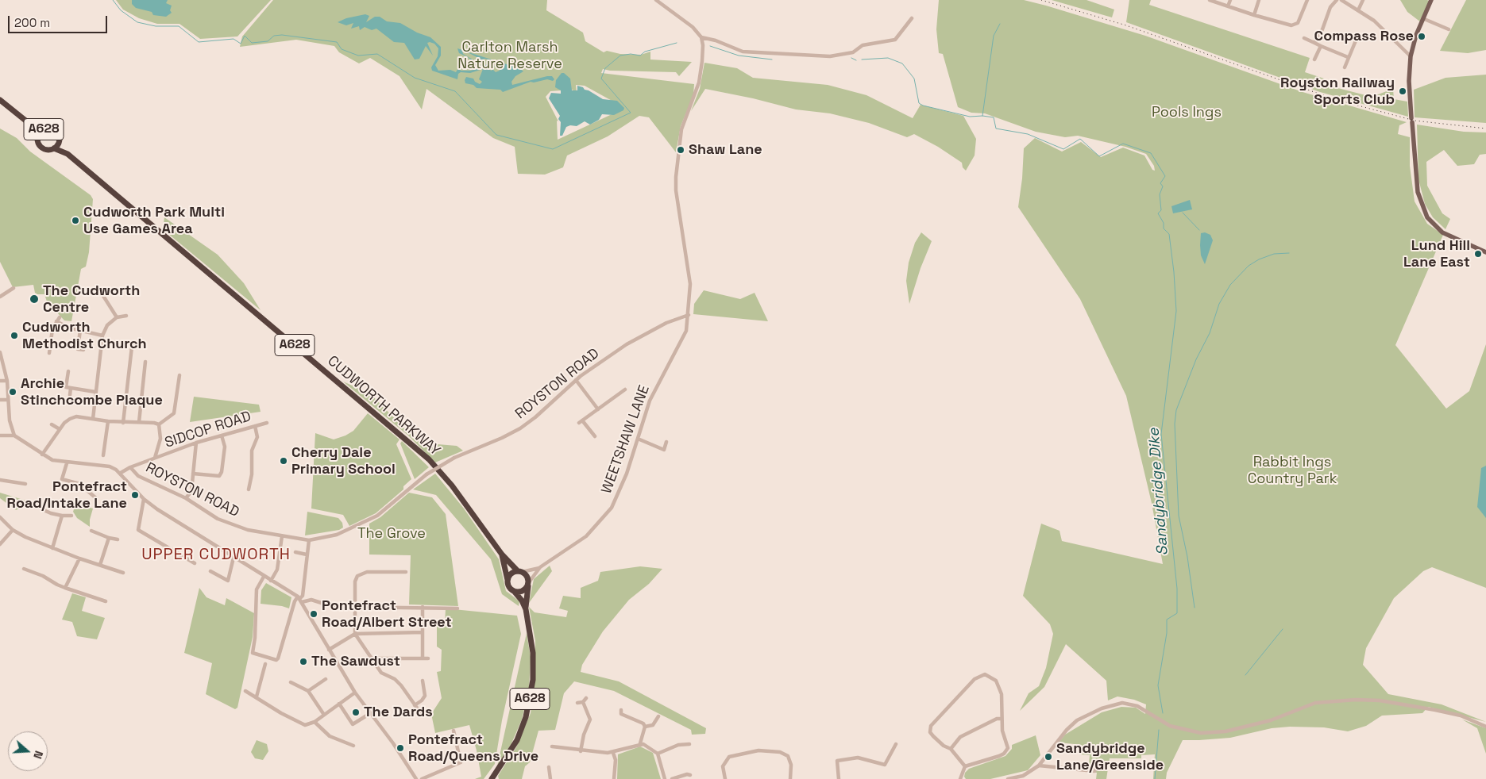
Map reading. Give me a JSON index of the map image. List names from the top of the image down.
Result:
{
  "streets": {
    "highway": ["A628", "CUDWORTH PARKWAY"],
    "street": ["ROYSTON ROAD", "SIDCOP ROAD", "WEETSHAW LANE"]
  },
  "crossings": [
    ["A628", "CUDWORTH PARKWAY"],
    ["ROYSTON ROAD", "SIDCOP ROAD"],
    ["ROYSTON ROAD", "WEETSHAW LANE"],
    ["CUDWORTH PARKWAY", "WEETSHAW LANE"]
  ],
  "districts": ["UPPER CUDWORTH"],
  "water": ["Sandybridge Dike"],
  "parks": [
    "Carlton Marsh Nature Reserve",
    "Pools Ings",
    "Rabbit Ings Country Park",
    "The Grove"
  ],
  "places": [
    "Compass Rose",
    "Royston Railway Sports Club",
    "Shaw Lane",
    "Cudworth Park Multi Use Games Area",
    "Lund Hill Lane East",
    "The Cudworth Centre",
    "Cudworth Methodist Church",
    "Archie Stinchcombe Plaque",
    "Cherry Dale Primary School",
    "Pontefract Road/Intake Lane",
    "Pontefract Road/Albert Street",
    "The Sawdust",
    "The Dards",
    "Pontefract Road/Queens Drive",
    "Sandybridge Lane/Greenside"
  ],
  "scale_bar": "200 m",
  "north": "right"
}
